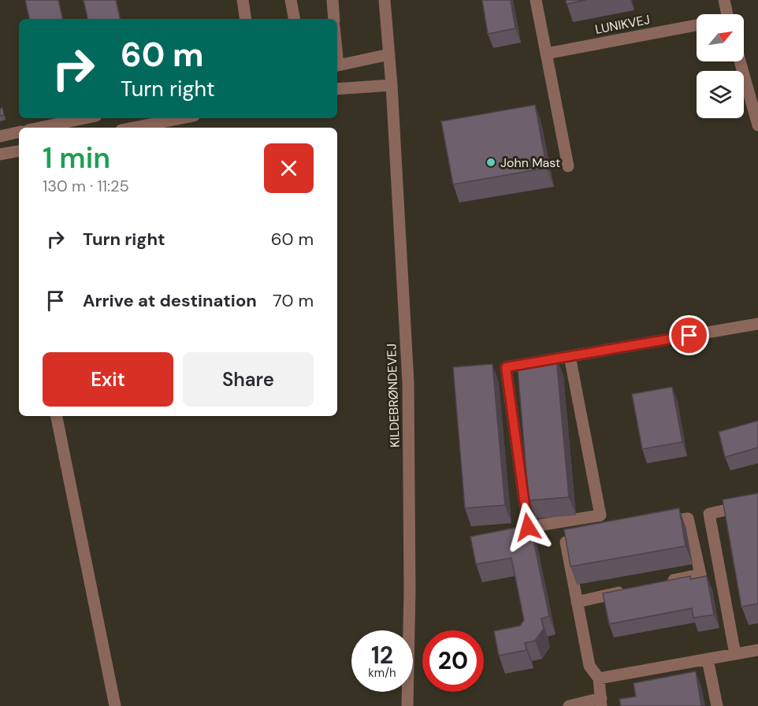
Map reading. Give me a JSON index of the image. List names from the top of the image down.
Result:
{
  "streets": {
    "street": ["LUNIKVEJ", "KILDEBRØNDEVEJ"]
  },
  "places": ["John Mast"],
  "north": "top right",
  "page": {
    "turn": ["60 m", "Turn right"],
    "heading": ["1 min", "130 m · 11:25"],
    "list": [
      {
        "name": "Turn right",
        "value": "60 m"
      },
      {
        "name": "Arrive at destination",
        "value": "70 m"
      }
    ],
    "buttons": ["Exit", "Share"],
    "speed": "12 km/h",
    "limit": "20"
  }
}
